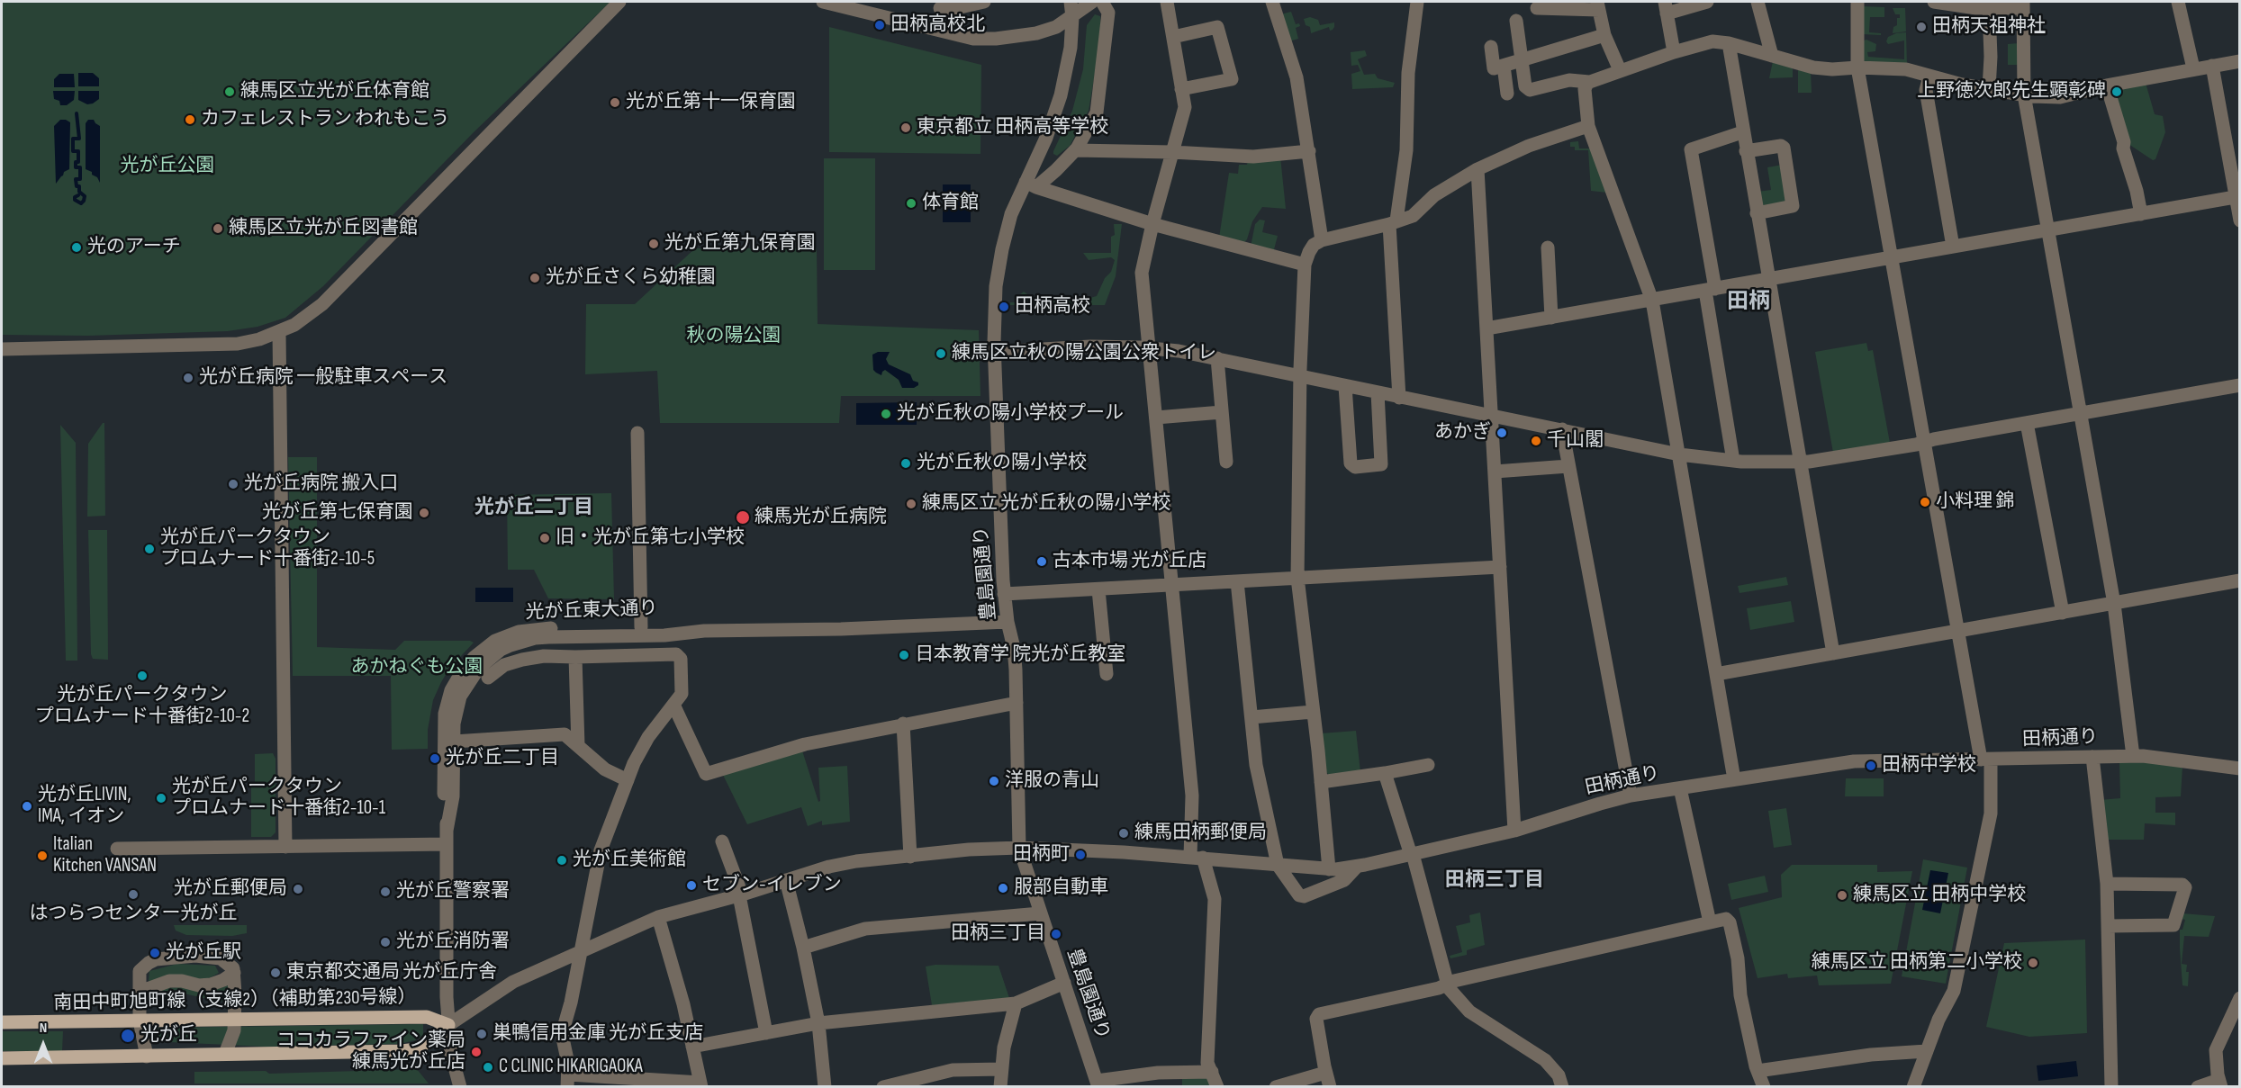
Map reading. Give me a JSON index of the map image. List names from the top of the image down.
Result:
{
  "streets": {
    "main road": ["南田中町旭町線（支線2）（補助第230号線）"],
    "street": ["豊島園通り", "光が丘東大通り", "田柄通り"]
  },
  "crossings": [
    ["豊島園通り", "光が丘東大通り"],
    ["豊島園通り", "田柄通り"],
    ["光が丘東大通り", "田柄通り"],
    ["光が丘東大通り", "南田中町旭町線（支線2）（補助第230号線）"],
    ["田柄通り", "南田中町旭町線（支線2）（補助第230号線）"]
  ],
  "districts": ["田柄", "光が丘二丁目", "田柄三丁目"],
  "parks": ["光が丘公園", "秋の陽公園", "あかねぐも公園"],
  "places": [
    "田柄高校北",
    "田柄天祖神社",
    "練馬区立光が丘体育館",
    "上野徳次郎先生顕彰碑",
    "光が丘第十一保育園",
    "カフェレストラン われもこう",
    "東京都立 田柄高等学校",
    "体育館",
    "練馬区立光が丘図書館",
    "光が丘第九保育園",
    "光のアーチ",
    "光が丘さくら幼稚園",
    "田柄高校",
    "練馬区立秋の陽公園公衆トイレ",
    "光が丘病院 一般駐車スペース",
    "光が丘秋の陽小学校プール",
    "あかぎ",
    "千山閣",
    "光が丘秋の陽小学校",
    "光が丘病院 搬入口",
    "小料理 錦",
    "練馬区立 光が丘秋の陽小学校",
    "光が丘第七保育園",
    "練馬光が丘病院",
    "旧・光が丘第七小学校",
    "光が丘パークタウン プロムナード十番街2-10-5",
    "古本市場 光が丘店",
    "日本教育学 院光が丘教室",
    "光が丘パークタウン プロムナード十番街2-10-2",
    "光が丘二丁目",
    "田柄中学校",
    "洋服の青山",
    "光が丘パークタウン プロムナード十番街2-10-1",
    "光が丘LIVIN, IMA, イオン",
    "練馬田柄郵便局",
    "田柄町",
    "Italian Kitchen VANSAN",
    "光が丘美術館",
    "セブン-イレブン",
    "服部自動車",
    "光が丘郵便局",
    "光が丘警察署",
    "はつらつセンター光が丘",
    "練馬区立 田柄中学校",
    "田柄三丁目",
    "光が丘消防署",
    "光が丘駅",
    "練馬区立 田柄第二小学校",
    "東京都交通局 光が丘庁舎",
    "巣鴨信用金庫 光が丘支店",
    "光が丘",
    "ココカラファイン薬局 練馬光が丘店",
    "C CLINIC HIKARIGAOKA"
  ],
  "north": "top"
}
